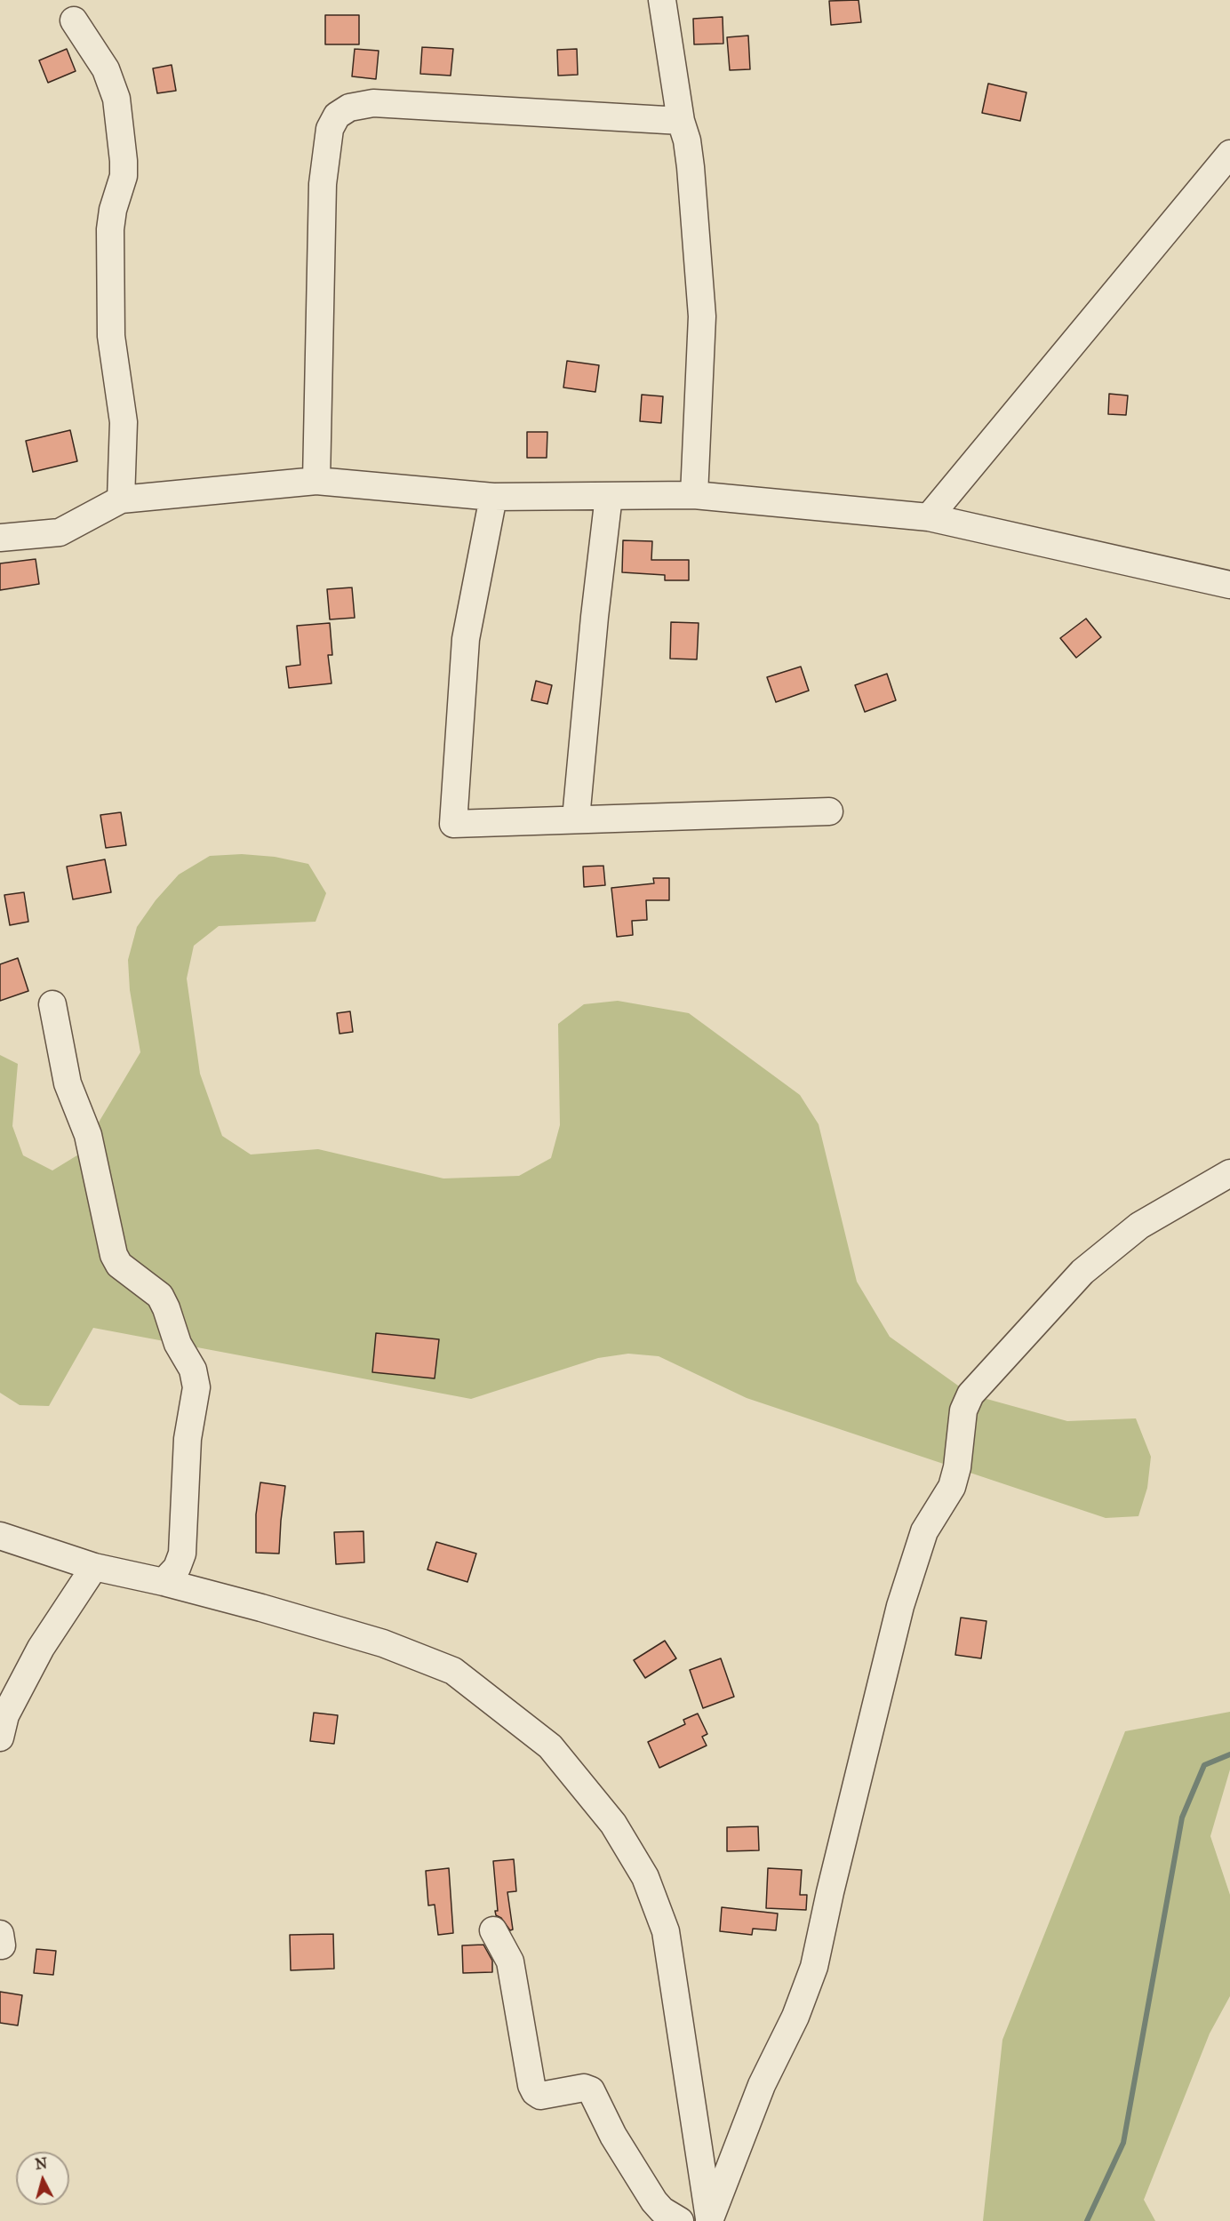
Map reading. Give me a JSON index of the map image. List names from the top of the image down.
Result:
{
  "north": "top"
}
